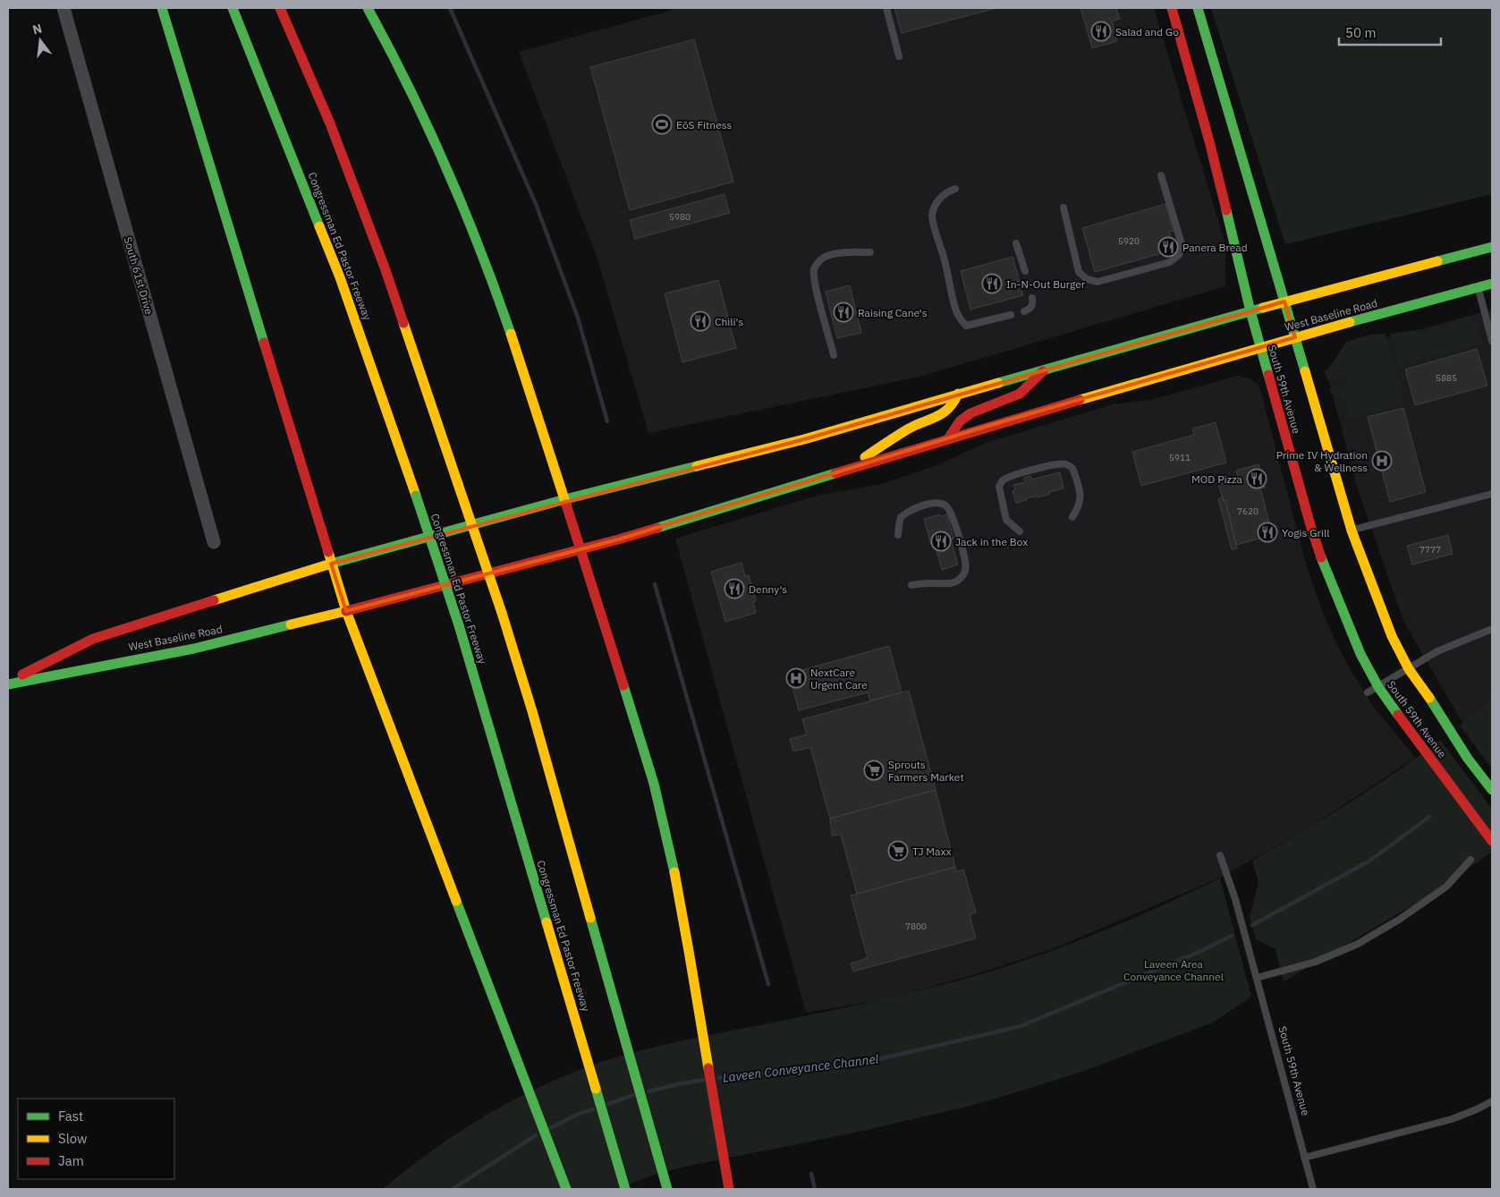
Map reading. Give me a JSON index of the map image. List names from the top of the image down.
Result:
{
  "streets": {
    "main road": ["Congressman Ed Pastor Freeway", "West Baseline Road", "South 59th Avenue"],
    "street": ["South 61st Drive"]
  },
  "crossings": [
    ["West Baseline Road", "South 59th Avenue"]
  ],
  "water": ["Laveen Conveyance Channel"],
  "parks": ["Laveen Area Conveyance Channel"],
  "places": {
    "restaurant": [
      "Salad and Go",
      "Panera Bread",
      "In-N-Out Burger",
      "Raising Cane's",
      "Chili's",
      "MOD Pizza",
      "Yogis Grill",
      "Jack in the Box",
      "Denny's"
    ],
    "sports": ["EōS Fitness"],
    "hospital": ["Prime IV Hydration & Wellness", "NextCare Urgent Care"],
    "supermarket": ["Sprouts Farmers Market", "TJ Maxx"]
  },
  "house_numbers": [
    "5980",
    "5920",
    "5885",
    "5911",
    "7620",
    "7777",
    "7800"
  ],
  "legend": ["Fast", "Slow", "Jam"],
  "scale_bar": "50 m",
  "north": "top"
}
